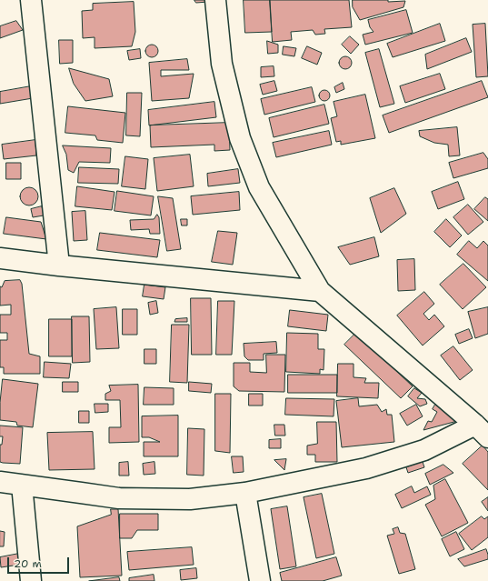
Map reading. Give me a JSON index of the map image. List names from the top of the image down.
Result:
{
  "scale_bar": "20 m"
}
